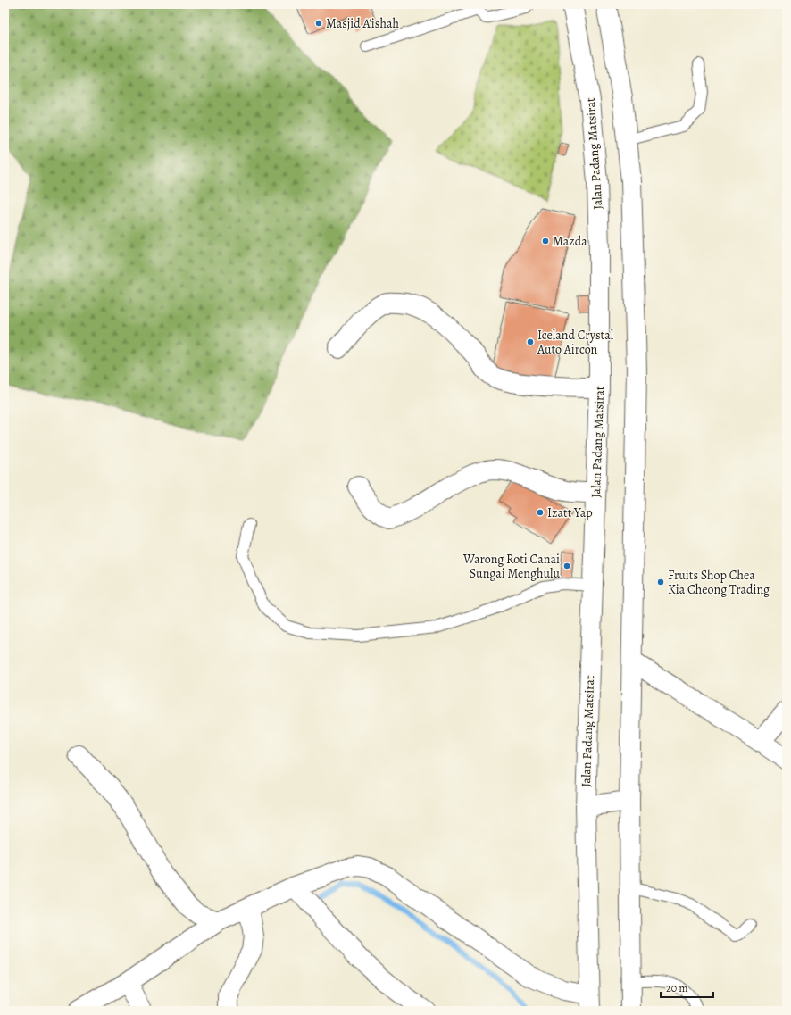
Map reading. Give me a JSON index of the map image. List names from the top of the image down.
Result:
{
  "streets": {
    "main road": ["Jalan Padang Matsirat"]
  },
  "places": [
    "Masjid A'ishah",
    "Mazda",
    "Iceland Crystal Auto Aircon",
    "Izatt Yap",
    "Warong Roti Canai Sungai Menghulu",
    "Fruits Shop Chea Kia Cheong Trading"
  ],
  "scale_bar": "20 m"
}
